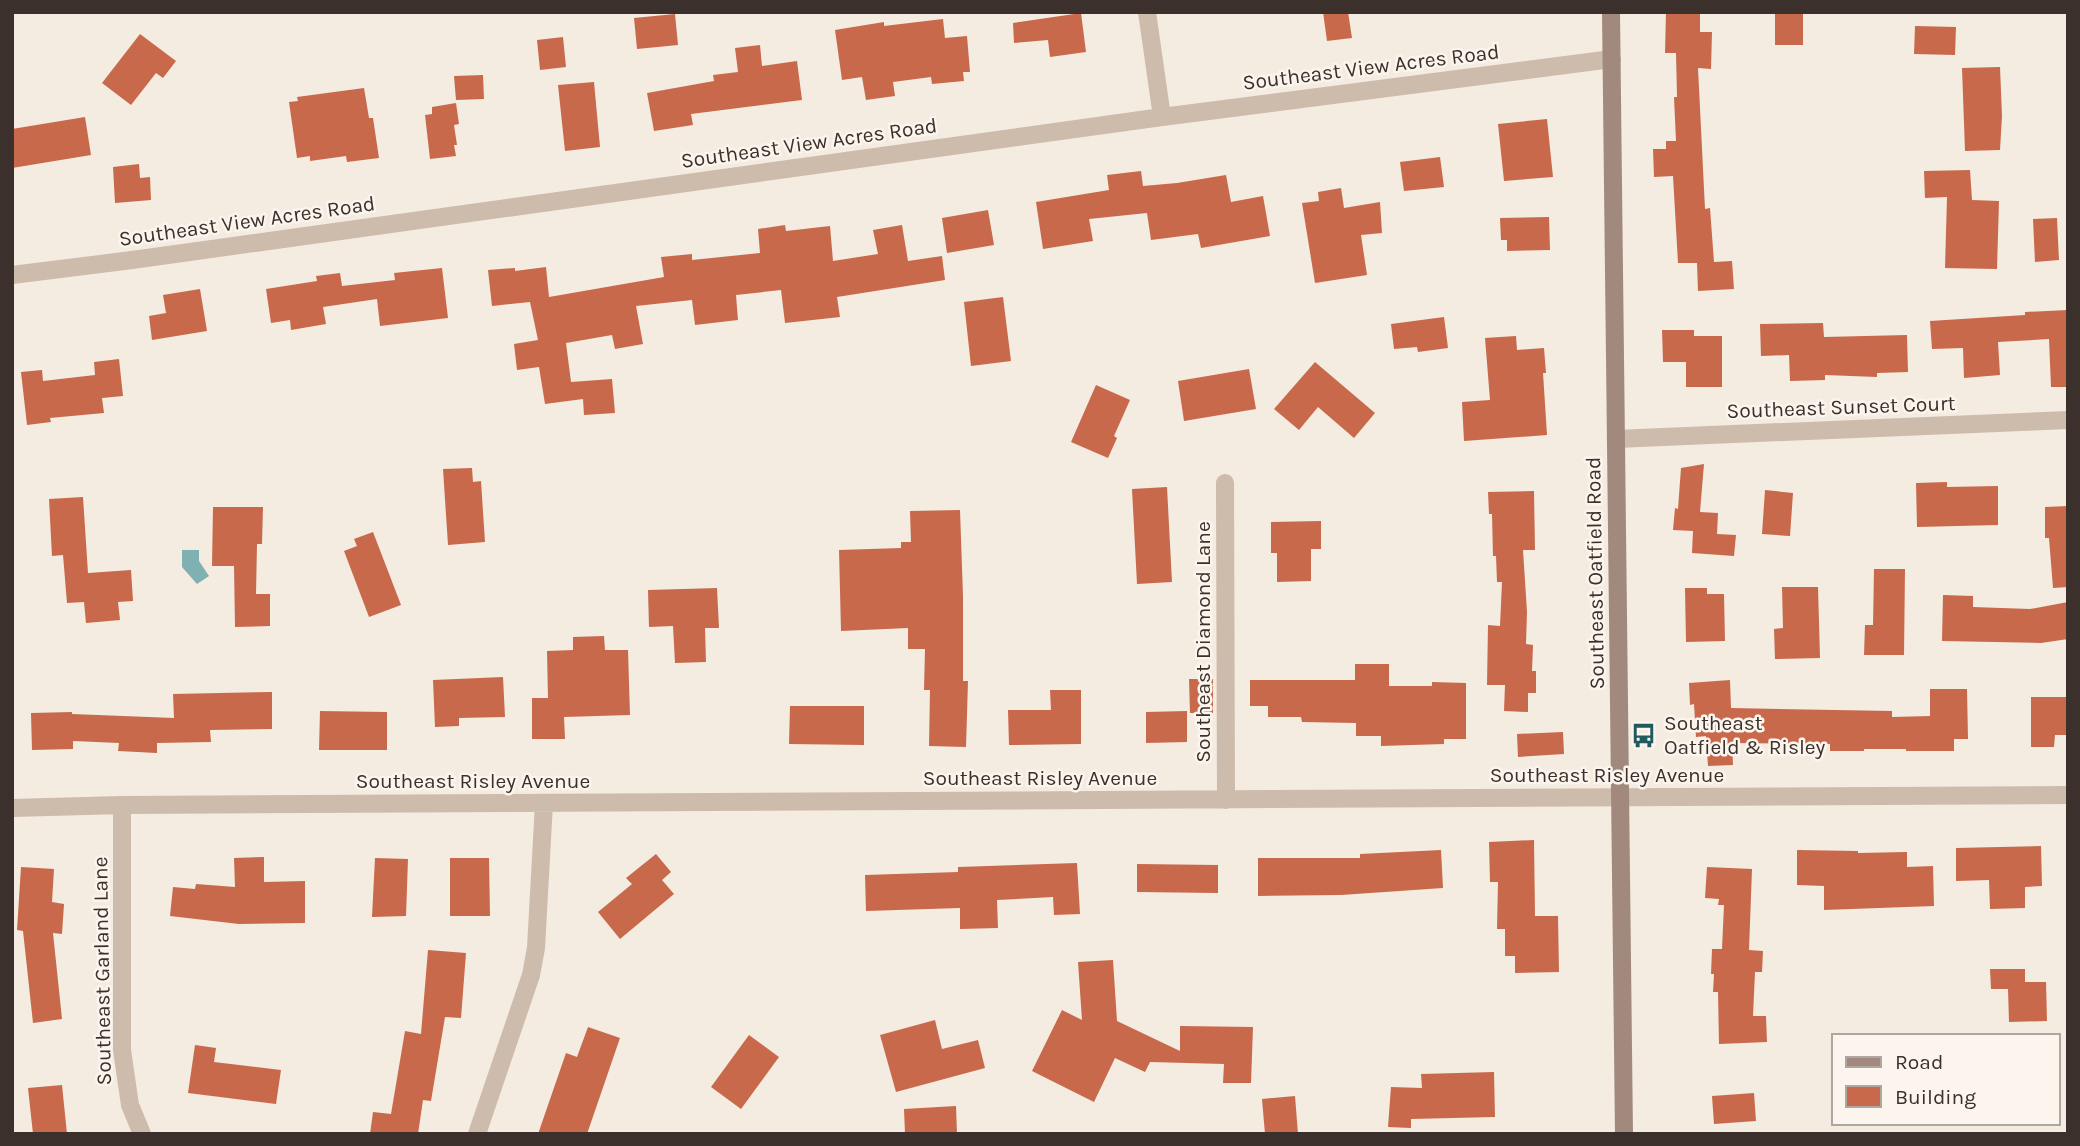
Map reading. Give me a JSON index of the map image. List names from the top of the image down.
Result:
{
  "streets": {
    "main road": ["Southeast Oatfield Road"],
    "street": [
      "Southeast View Acres Road",
      "Southeast Sunset Court",
      "Southeast Diamond Lane",
      "Southeast Risley Avenue",
      "Southeast Garland Lane"
    ]
  },
  "crossings": [
    ["Southeast View Acres Road", "Southeast Oatfield Road"],
    ["Southeast Sunset Court", "Southeast Oatfield Road"],
    ["Southeast Oatfield Road", "Southeast Risley Avenue"],
    ["Southeast Diamond Lane", "Southeast Risley Avenue"],
    ["Southeast Risley Avenue", "Southeast Garland Lane"]
  ],
  "places": {
    "bus stop": ["Southeast Oatfield & Risley"]
  },
  "legend": ["Road", "Building"]
}
